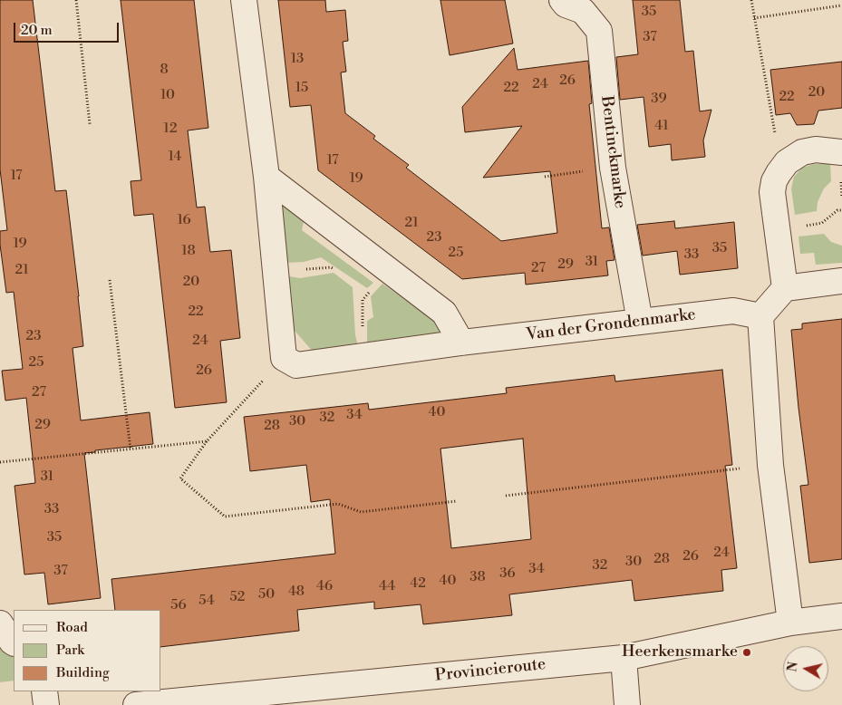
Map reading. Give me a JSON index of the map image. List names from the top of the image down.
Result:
{
  "streets": {
    "street": ["Bentinckmarke", "Van der Grondenmarke", "Provincieroute"]
  },
  "crossings": [
    ["Bentinckmarke", "Van der Grondenmarke"]
  ],
  "places": ["Heerkensmarke"],
  "house_numbers": [
    "35",
    "37",
    "13",
    "8",
    "26",
    "24",
    "15",
    "22",
    "20",
    "10",
    "22",
    "39",
    "41",
    "12",
    "14",
    "17",
    "17",
    "19",
    "16",
    "21",
    "23",
    "19",
    "35",
    "18",
    "25",
    "33",
    "31",
    "29",
    "27",
    "21",
    "20",
    "22",
    "23",
    "24",
    "25",
    "26",
    "27",
    "40",
    "34",
    "32",
    "30",
    "29",
    "28",
    "31",
    "33",
    "35",
    "24",
    "26",
    "28",
    "30",
    "32",
    "34",
    "37",
    "36",
    "38",
    "40",
    "42",
    "46",
    "44",
    "48",
    "50",
    "52",
    "54",
    "56"
  ],
  "legend": ["Road", "Park", "Building"],
  "scale_bar": "20 m",
  "north": "left"
}
